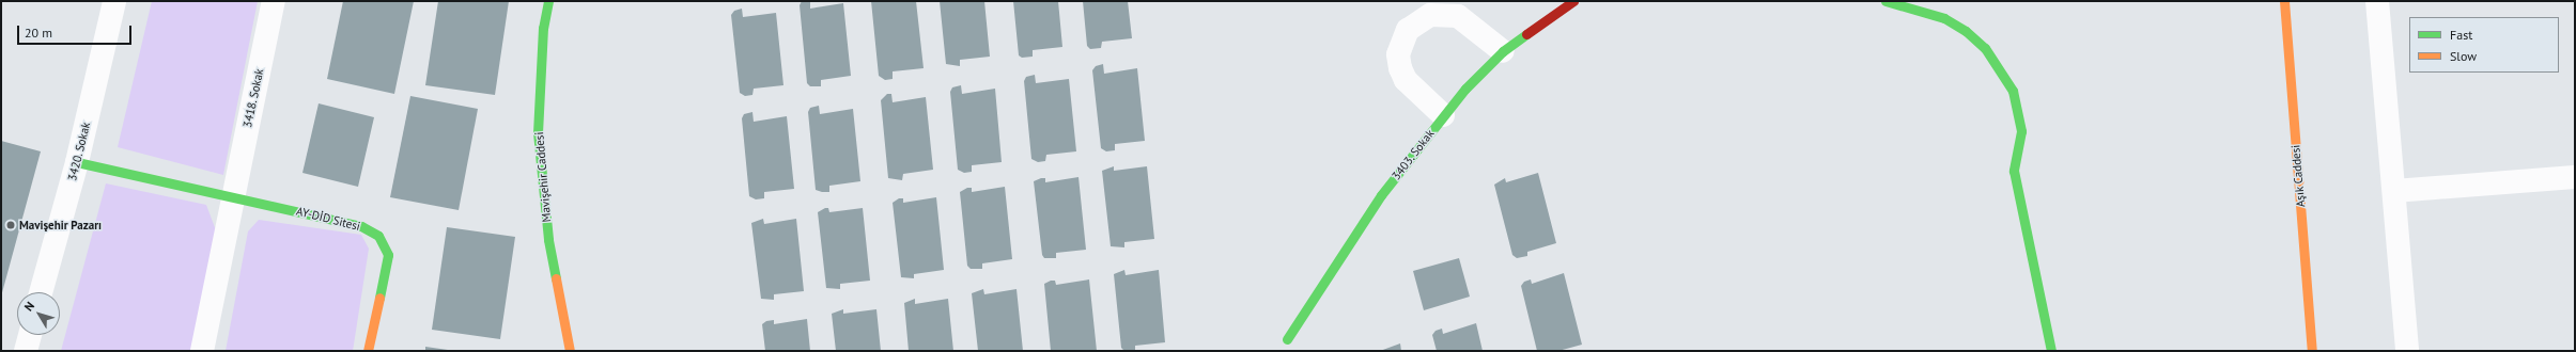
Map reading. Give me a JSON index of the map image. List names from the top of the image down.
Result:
{
  "streets": {
    "street": [
      "3418. Sokak",
      "3420. Sokak",
      "3403. Sokak",
      "Aşık Caddesi",
      "Mavişehir Caddesi",
      "AY-DİD Sitesi"
    ]
  },
  "crossings": [
    ["3418. Sokak", "AY-DİD Sitesi"]
  ],
  "places": ["Mavişehir Pazarı"],
  "legend": ["Fast", "Slow"],
  "scale_bar": "20 m",
  "north": "top left"
}
